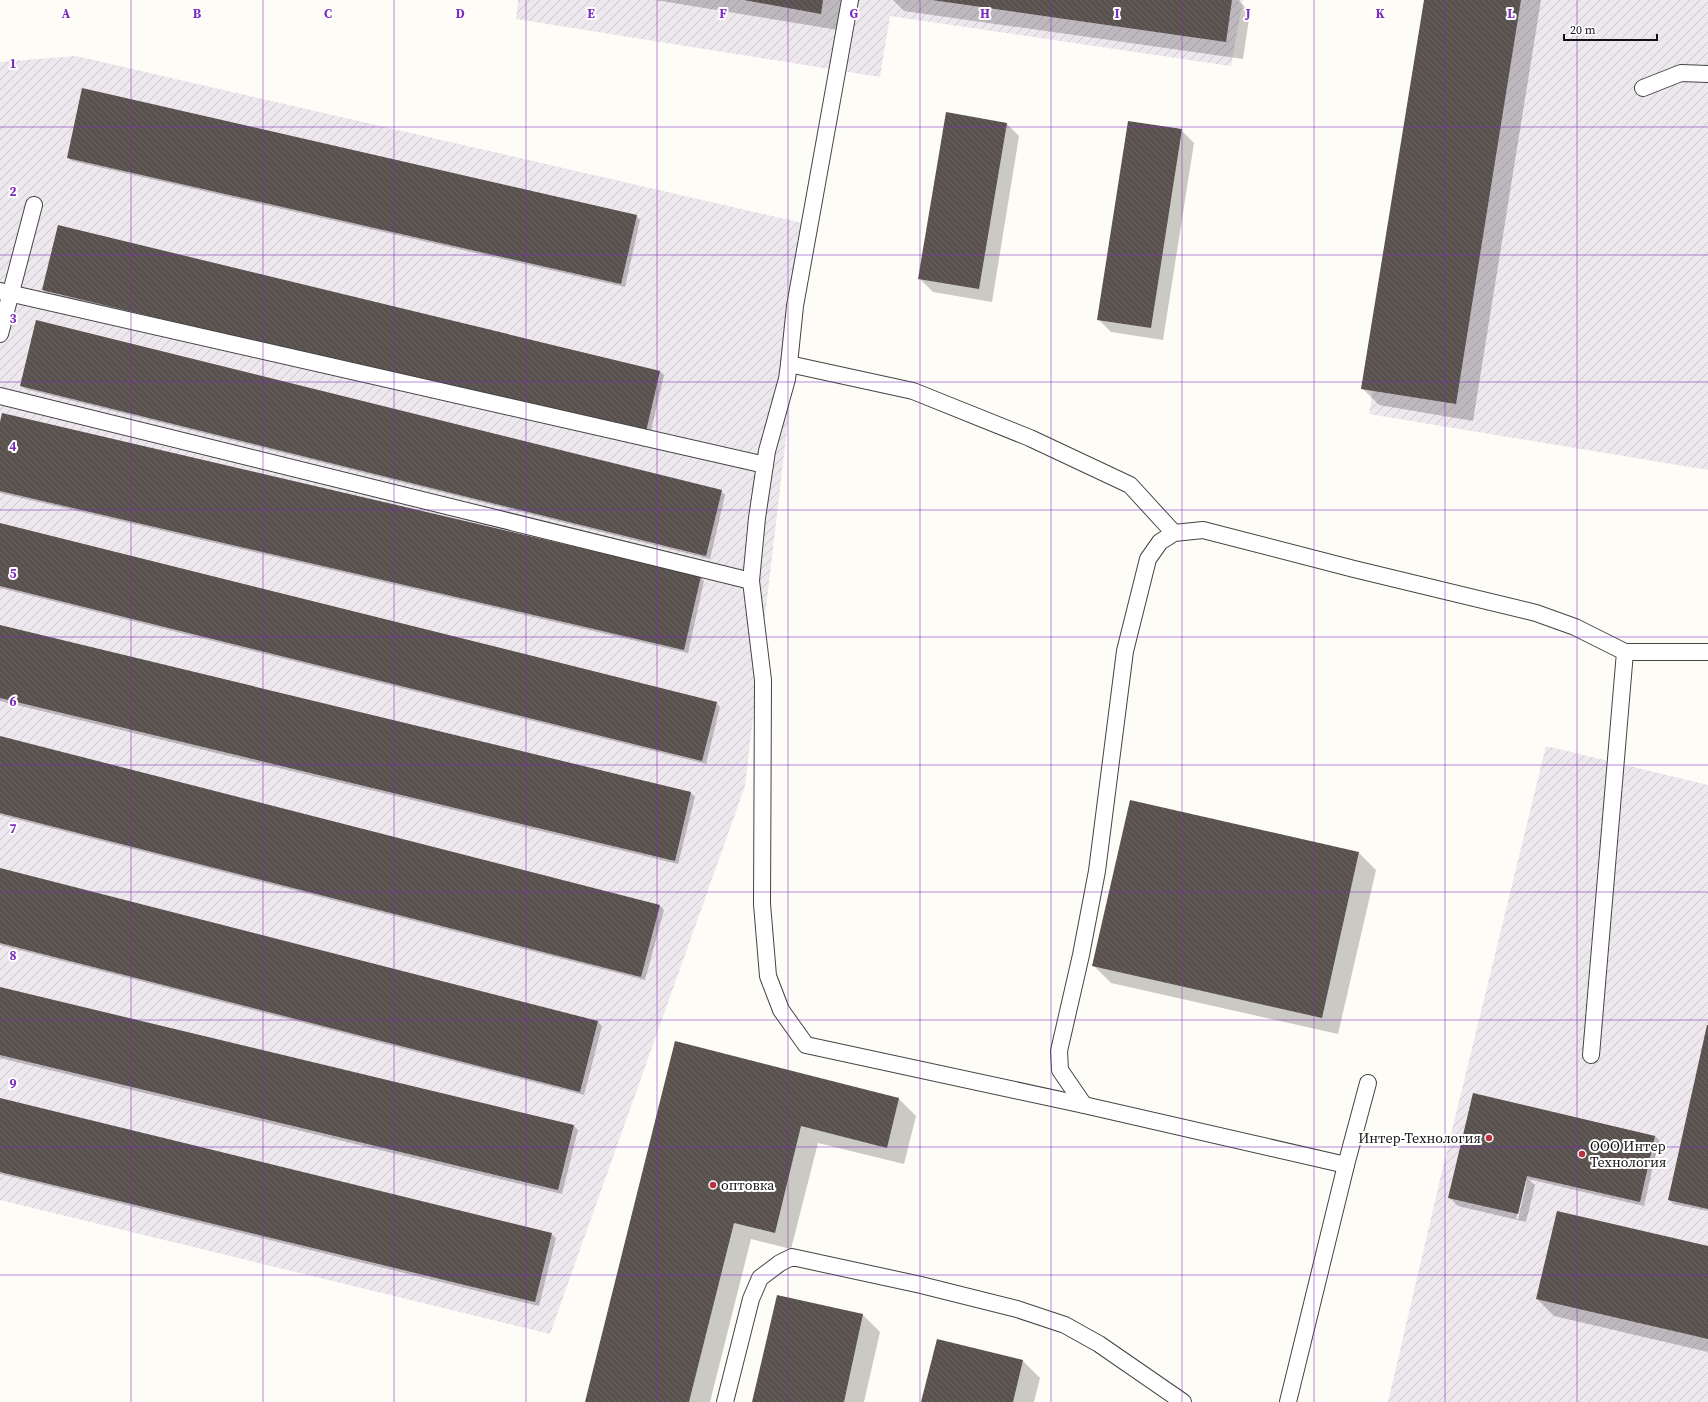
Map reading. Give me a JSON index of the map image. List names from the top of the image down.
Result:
{
  "places": ["Интер-Технология", "ООО Интер Технология", "оптовка"],
  "scale_bar": "20 m",
  "grid": {
    "columns": [
      "A",
      "B",
      "C",
      "D",
      "E",
      "F",
      "G",
      "H",
      "I",
      "J",
      "K",
      "L"
    ],
    "rows": [
      "1",
      "2",
      "3",
      "4",
      "5",
      "6",
      "7",
      "8",
      "9"
    ]
  }
}
